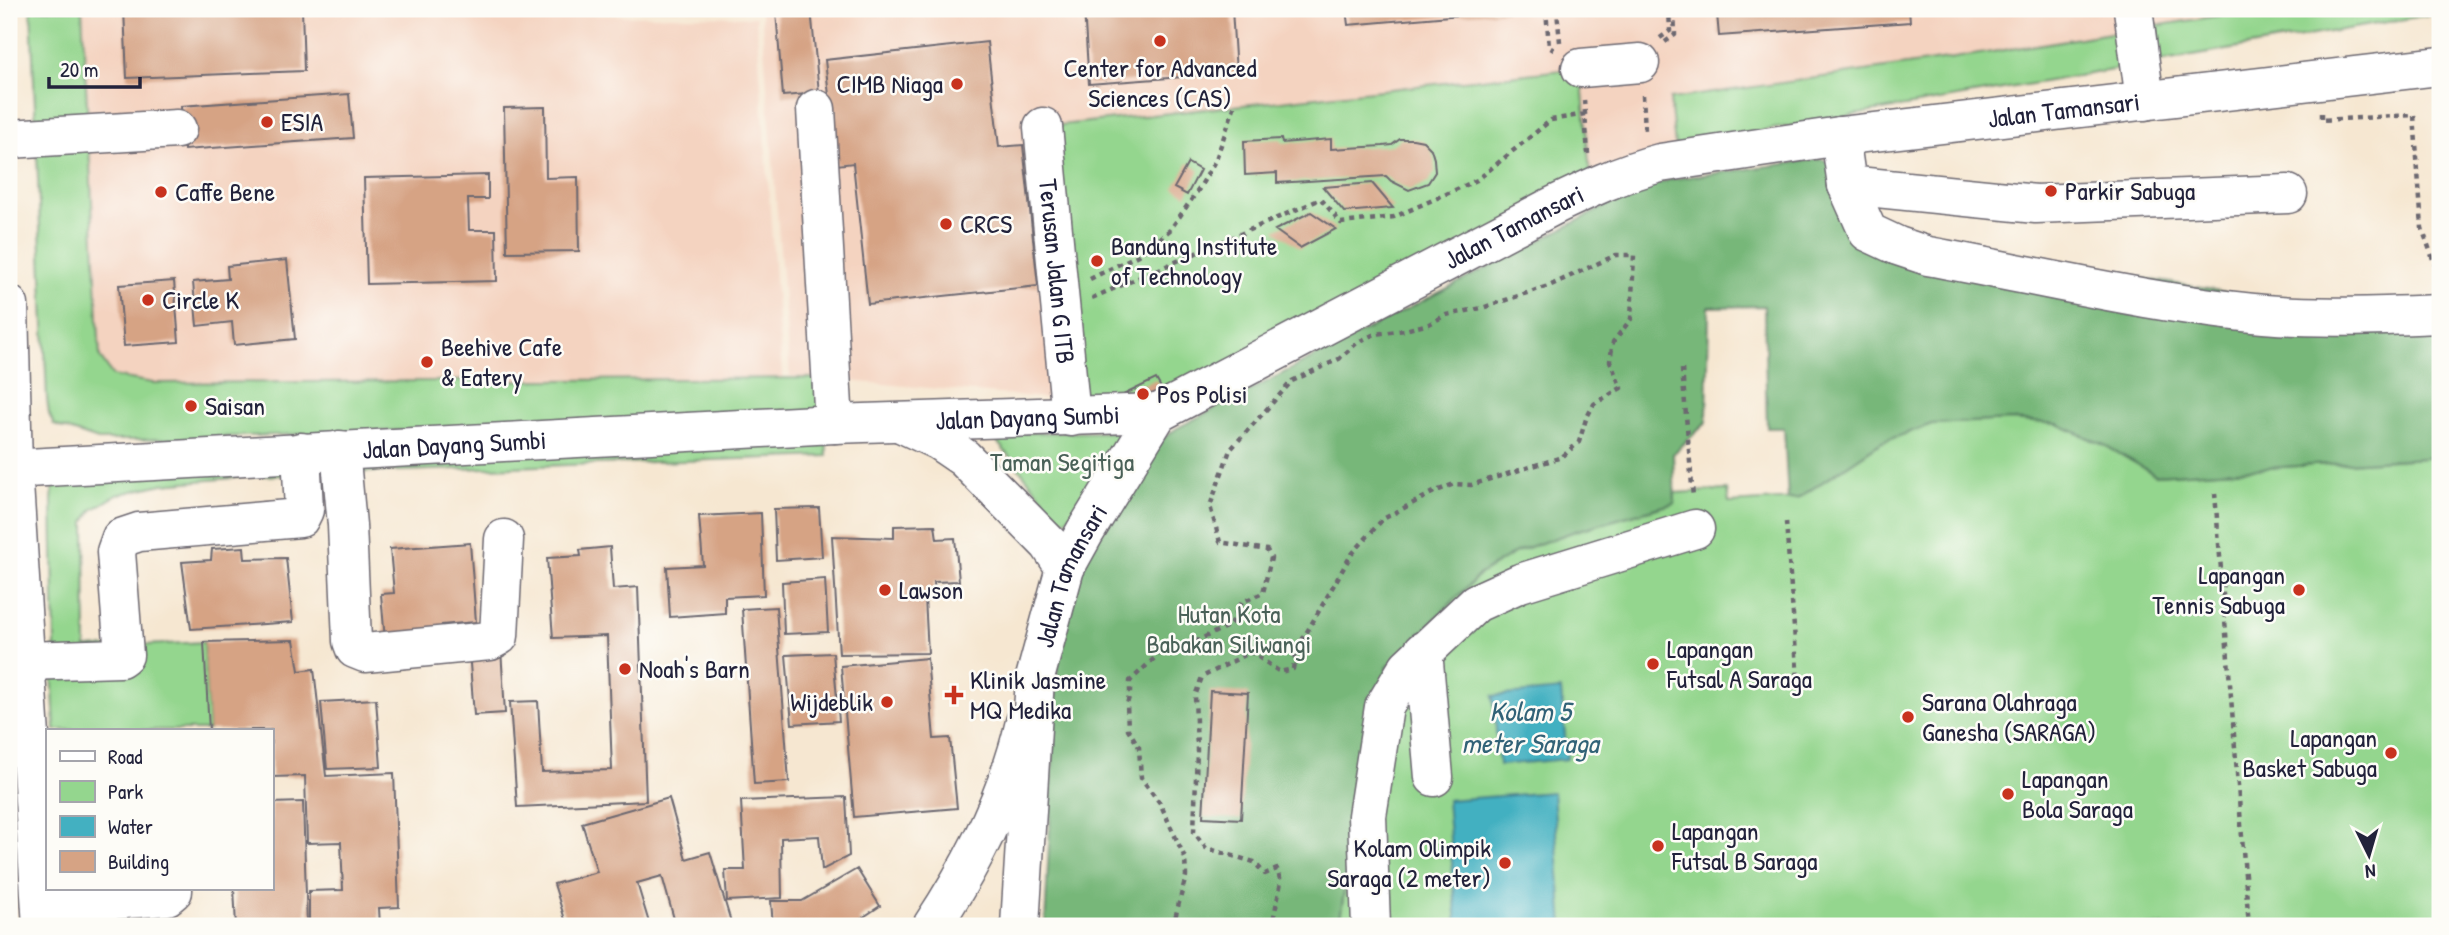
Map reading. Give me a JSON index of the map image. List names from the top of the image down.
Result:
{
  "streets": {
    "main road": ["Jalan Tamansari", "Terusan Jalan G ITB", "Jalan Dayang Sumbi"]
  },
  "crossings": [
    ["Jalan Tamansari", "Jalan Dayang Sumbi"],
    ["Terusan Jalan G ITB", "Jalan Dayang Sumbi"]
  ],
  "water": ["Kolam 5 meter Saraga"],
  "parks": ["Taman Segitiga", "Hutan Kota Babakan Siliwangi"],
  "places": {
    "other": [
      "Center for Advanced Sciences (CAS)",
      "CIMB Niaga",
      "ESIA",
      "Parkir Sabuga",
      "Caffe Bene",
      "CRCS",
      "Bandung Institute of Technology",
      "Circle K",
      "Beehive Cafe & Eatery",
      "Pos Polisi",
      "Saisan",
      "Lawson",
      "Lapangan Tennis Sabuga",
      "Lapangan Futsal A Saraga",
      "Noah's Barn",
      "Wijdeblik",
      "Sarana Olahraga Ganesha (SARAGA)",
      "Lapangan Basket Sabuga",
      "Lapangan Bola Saraga",
      "Lapangan Futsal B Saraga",
      "Kolam Olimpik Saraga (2 meter)"
    ],
    "health": ["Klinik Jasmine MQ Medika"]
  },
  "legend": [
    "Road",
    "Park",
    "Water",
    "Building"
  ],
  "scale_bar": "20 m",
  "north": "bottom"
}
